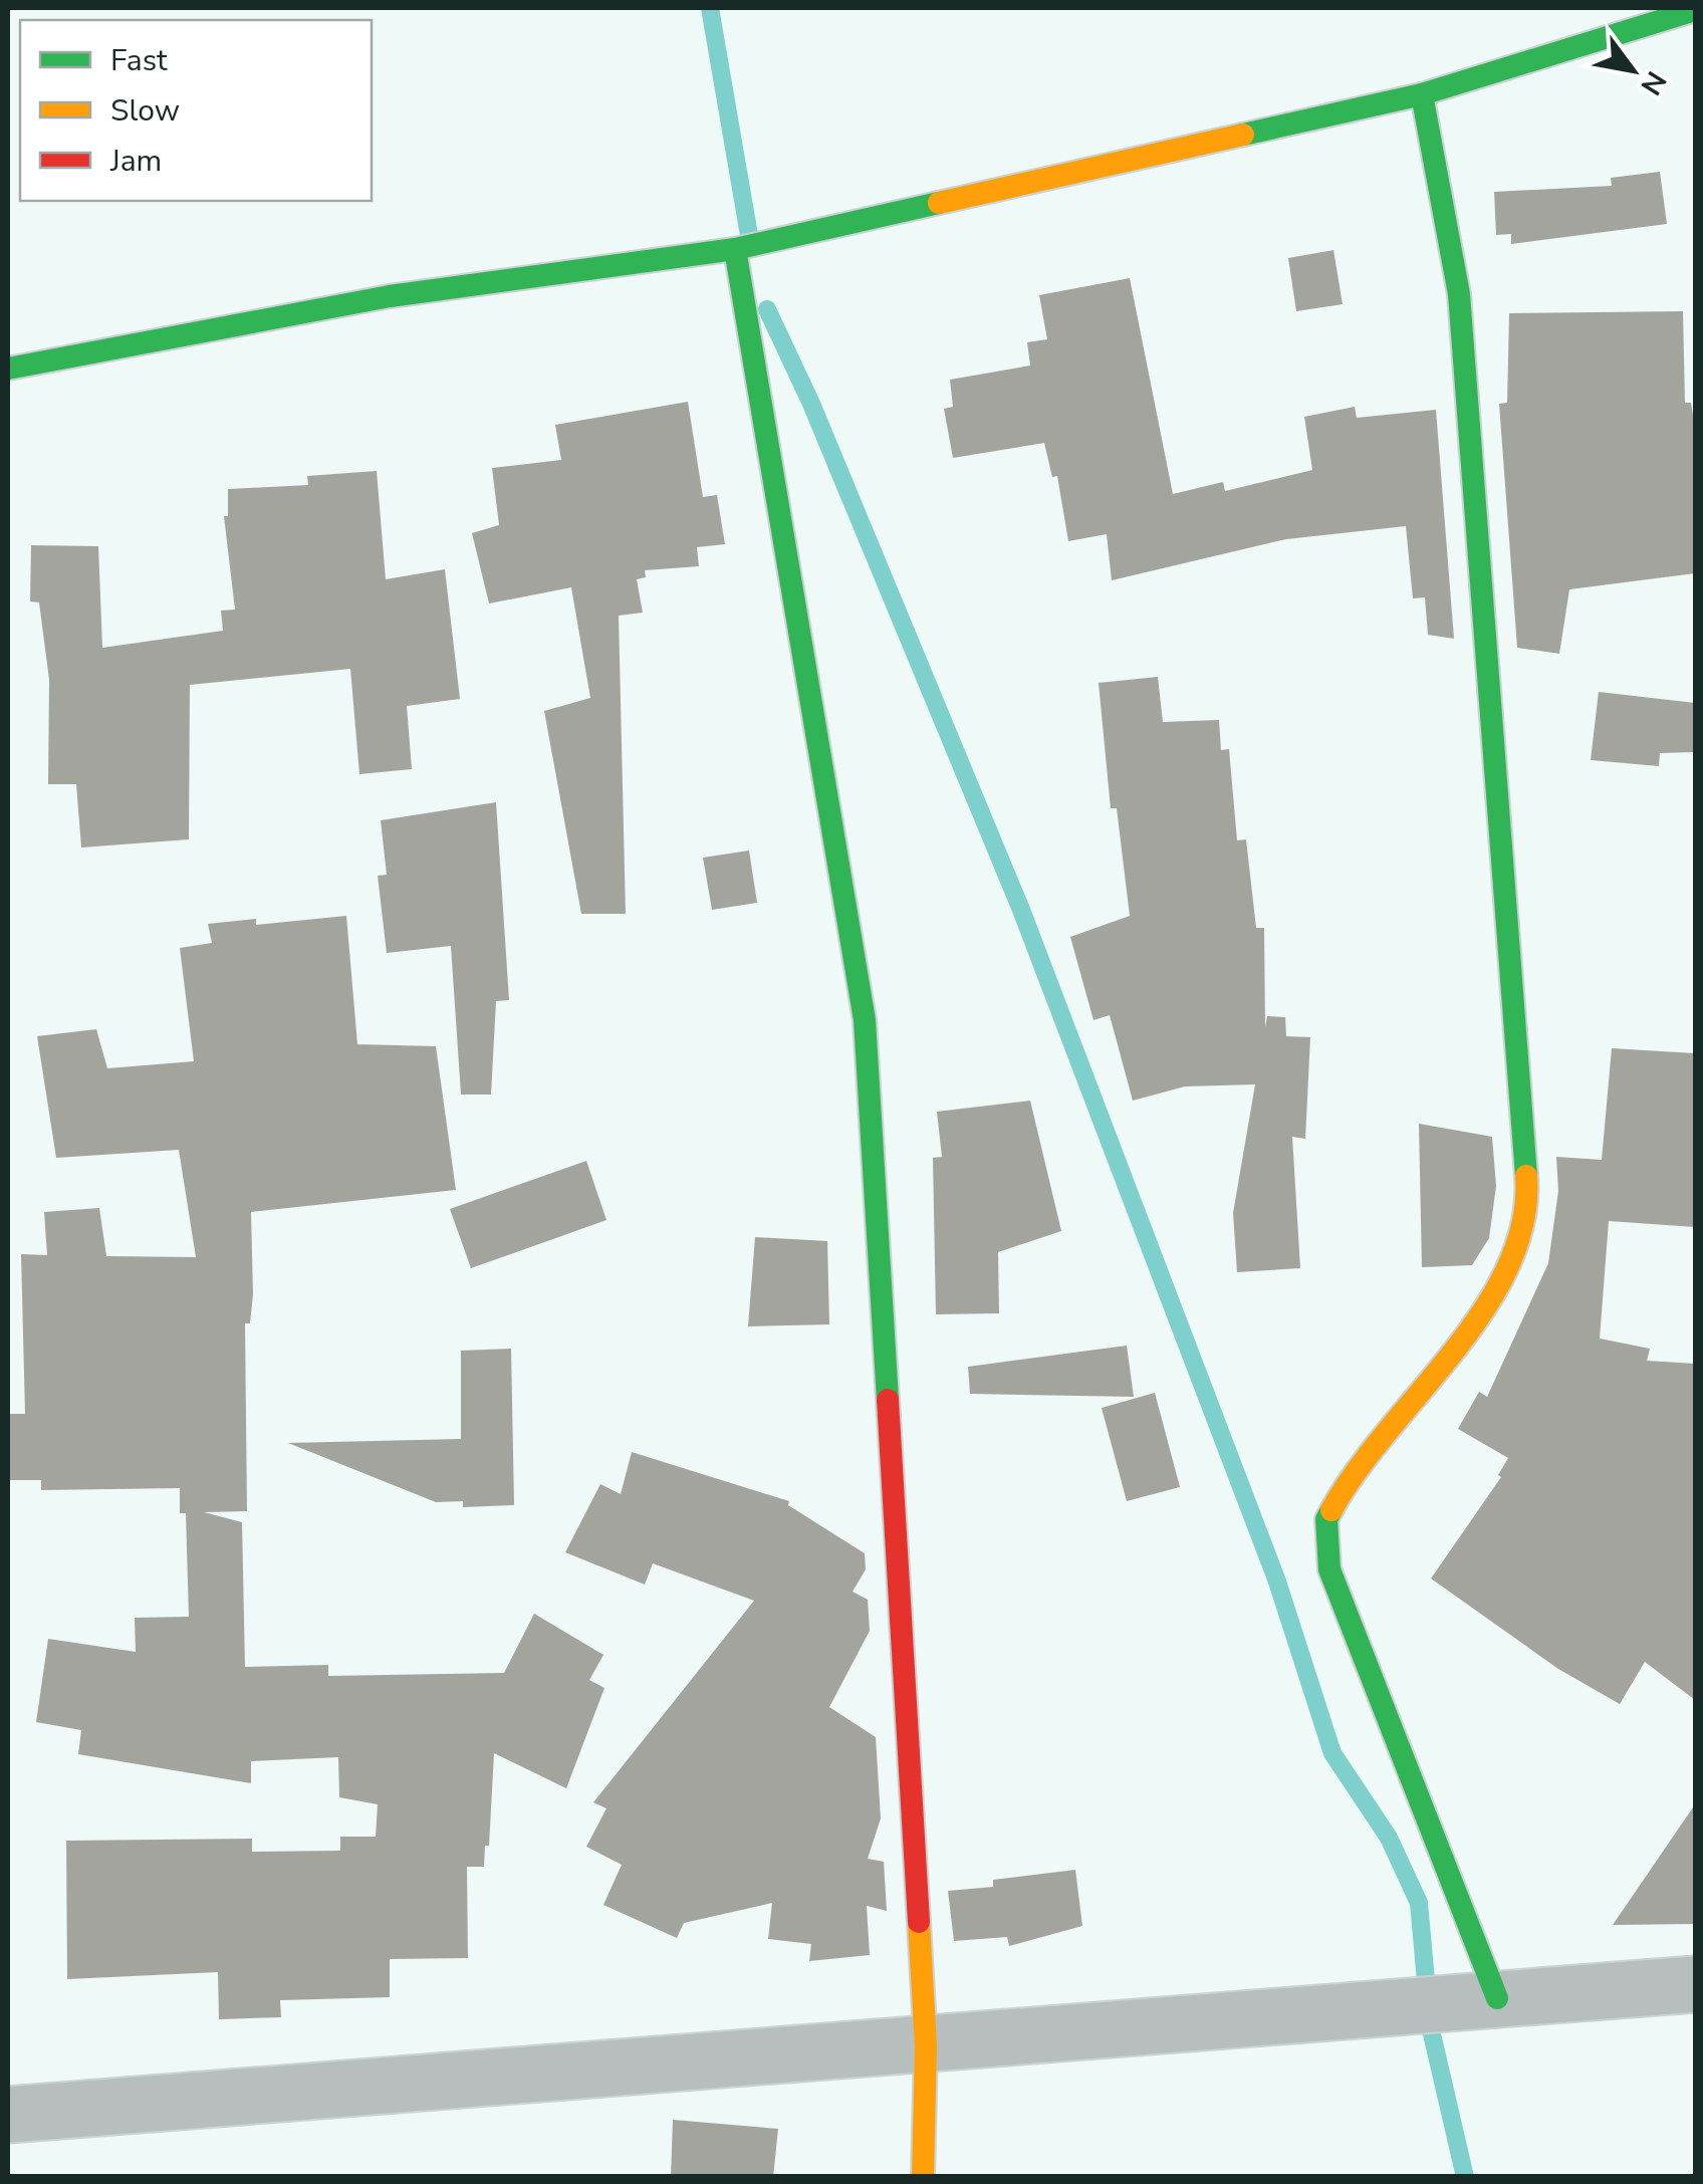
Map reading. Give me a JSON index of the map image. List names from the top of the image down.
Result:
{
  "legend": ["Fast", "Slow", "Jam"],
  "north": "bottom right"
}
